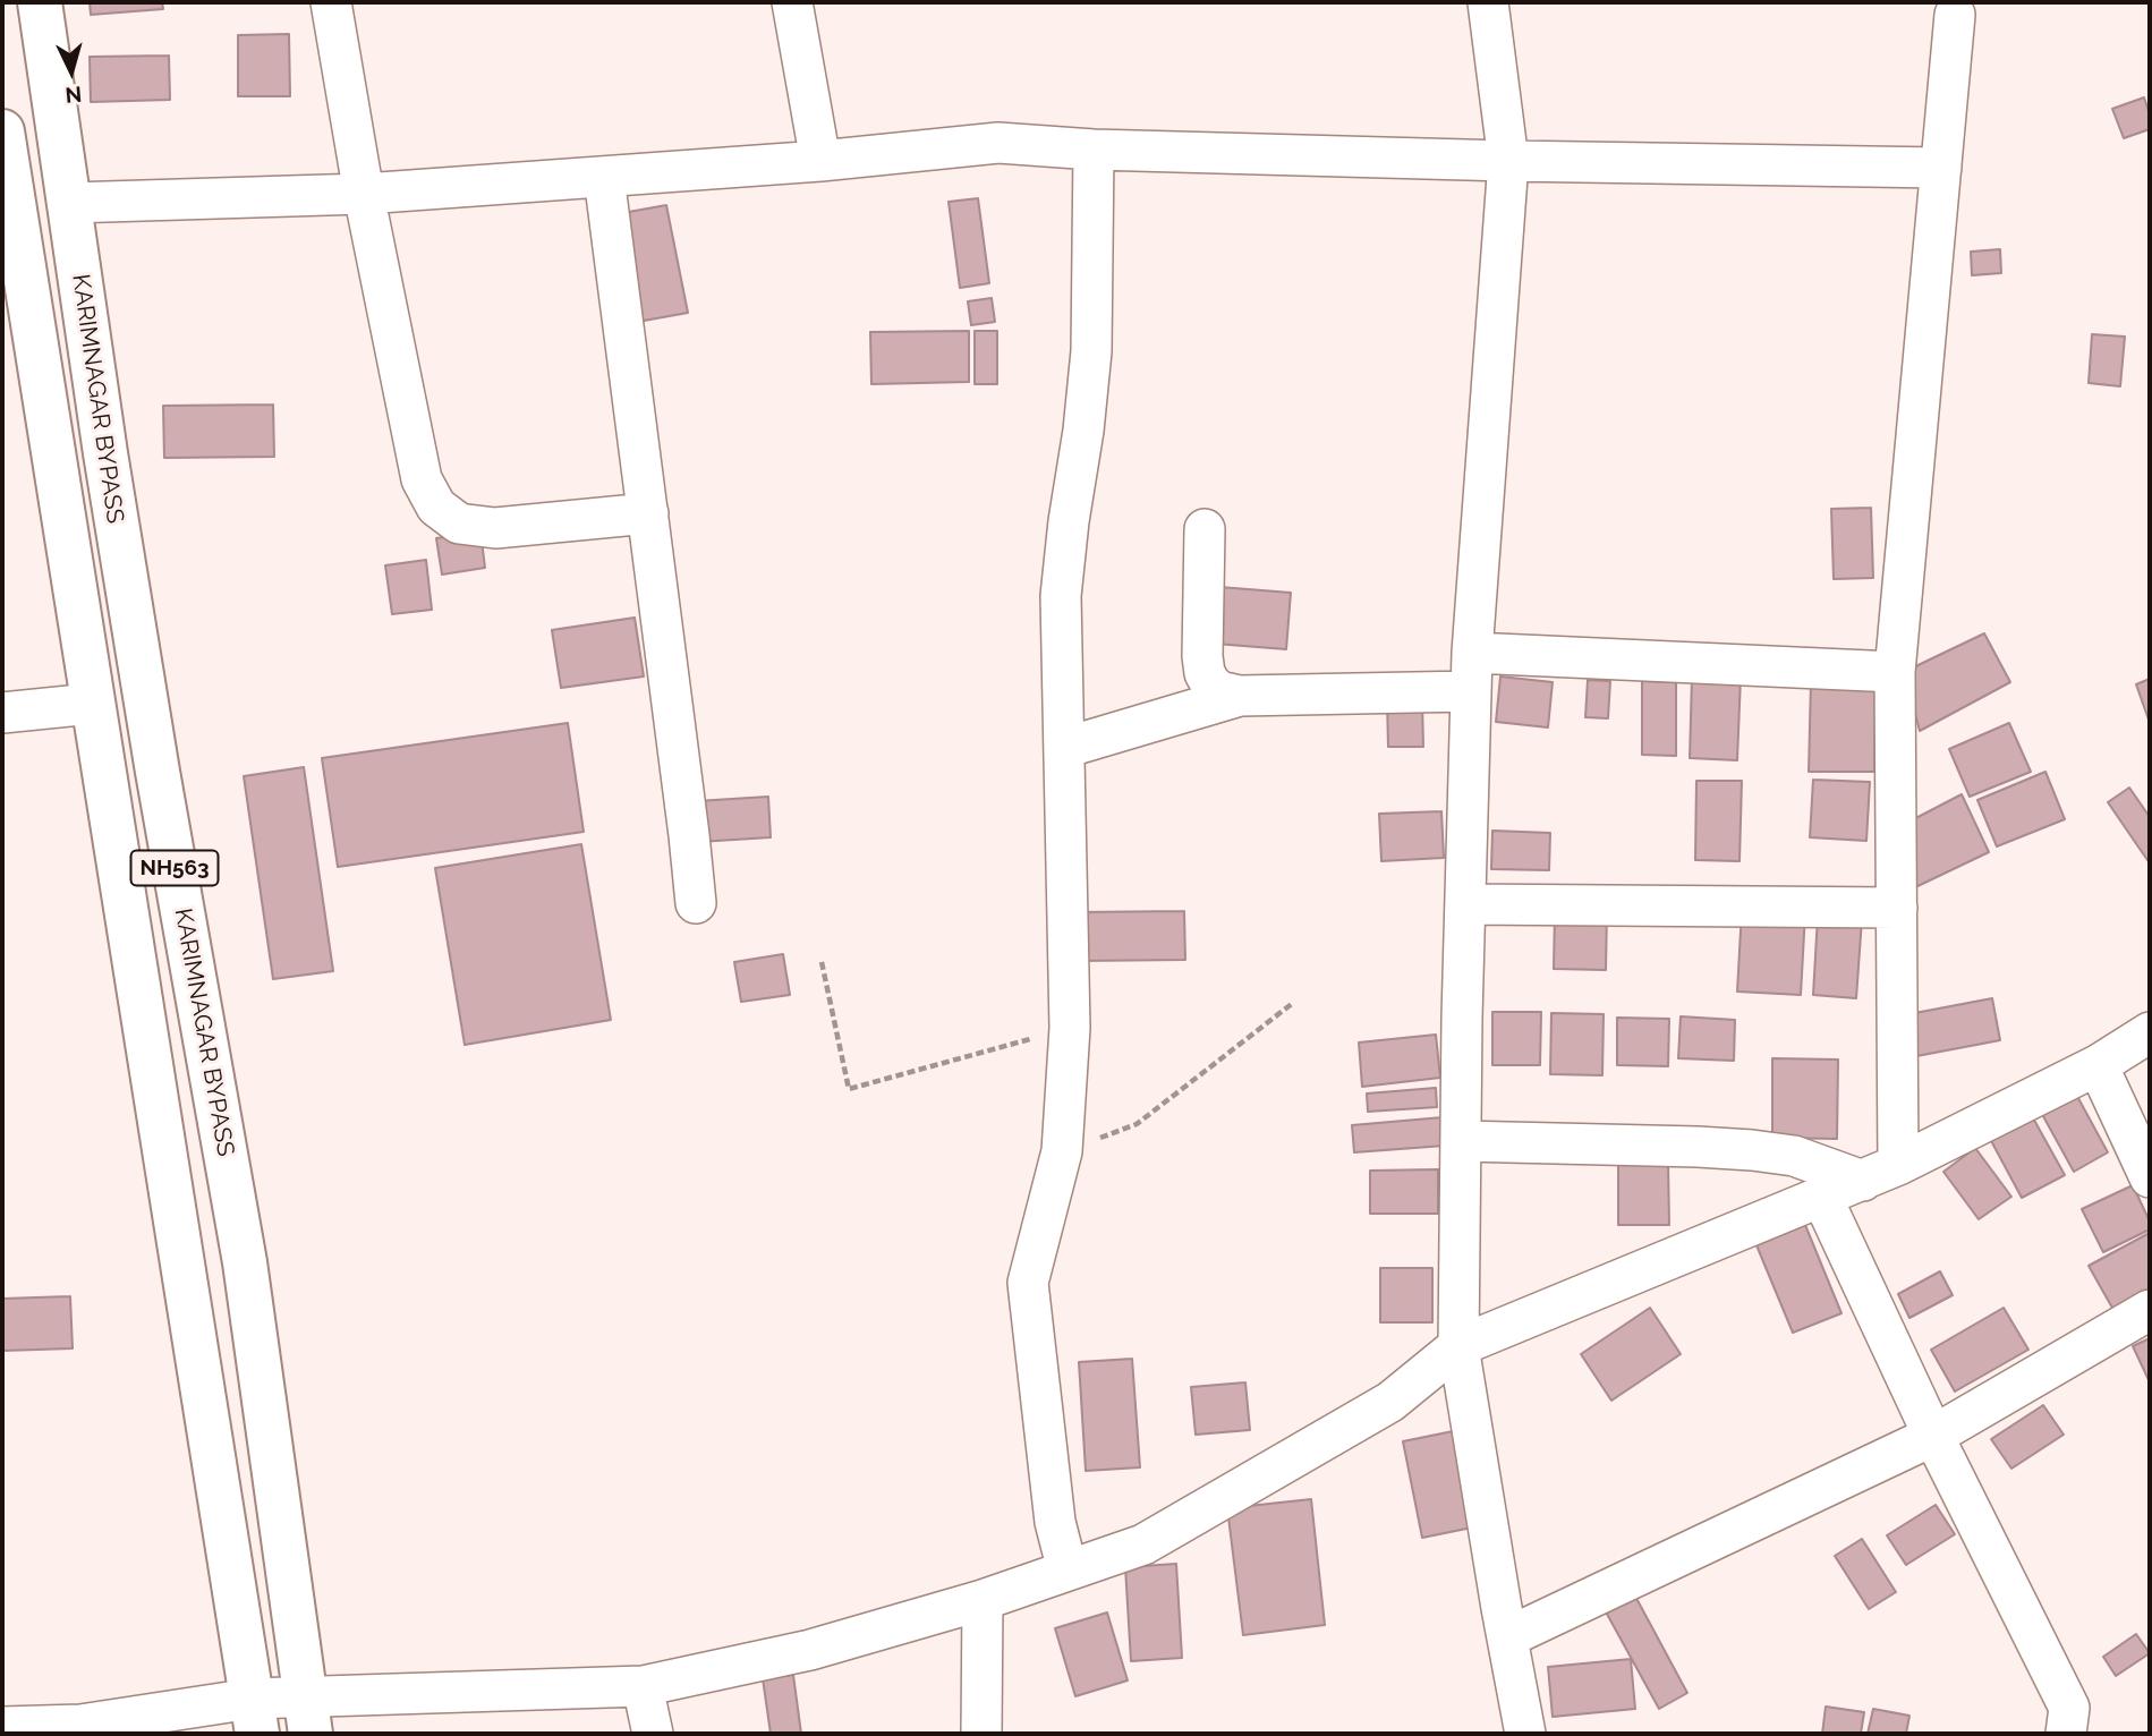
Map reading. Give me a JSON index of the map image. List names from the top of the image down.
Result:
{
  "streets": {
    "highway": ["KARIMNAGAR BYPASS", "NH563"]
  },
  "north": "bottom"
}
